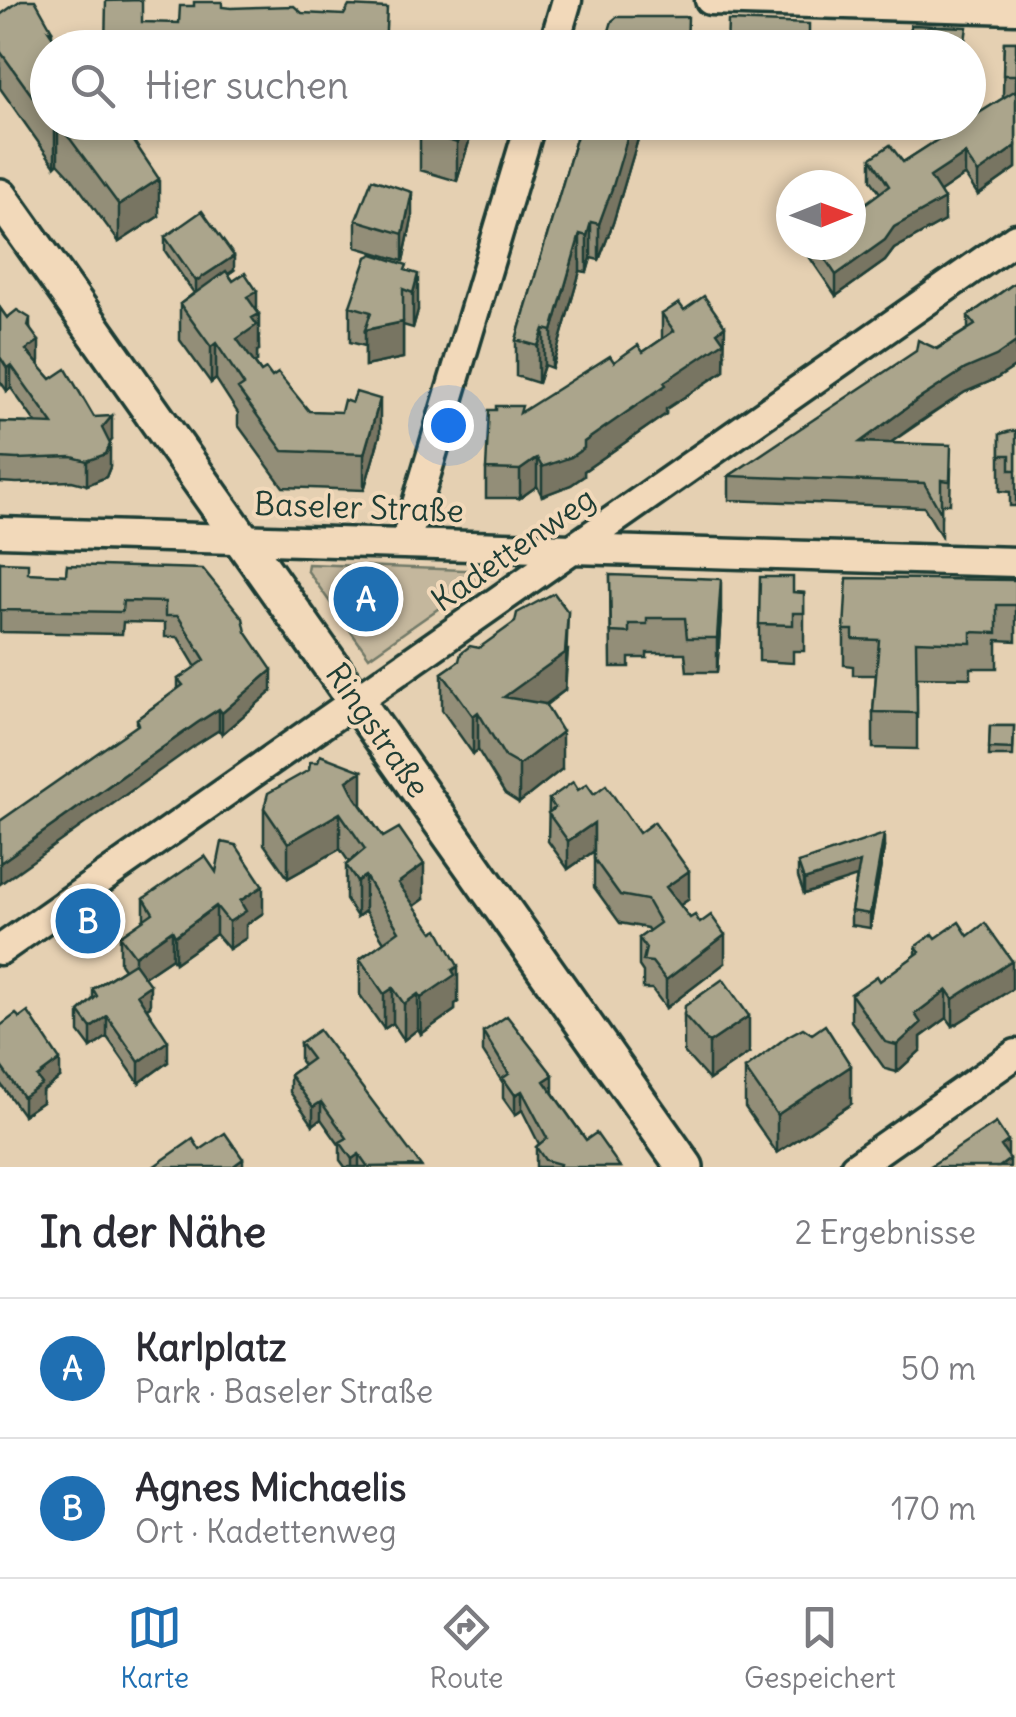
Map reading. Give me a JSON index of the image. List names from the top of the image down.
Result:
{
  "streets": {
    "street": ["Baseler Straße", "Kadettenweg", "Ringstraße"]
  },
  "crossings": [
    ["Baseler Straße", "Kadettenweg"],
    ["Baseler Straße", "Ringstraße"],
    ["Kadettenweg", "Ringstraße"]
  ],
  "north": "right",
  "page": {
    "search": "Hier suchen",
    "pins": ["A", "B"],
    "heading": ["In der Nähe", "2 Ergebnisse"],
    "list": [
      {
        "mark": "A",
        "name": "Karlplatz",
        "note": "Park · Baseler Straße",
        "value": "50 m"
      },
      {
        "mark": "B",
        "name": "Agnes Michaelis",
        "note": "Ort · Kadettenweg",
        "value": "170 m"
      }
    ],
    "nav": ["Karte", "Route", "Gespeichert"]
  }
}
